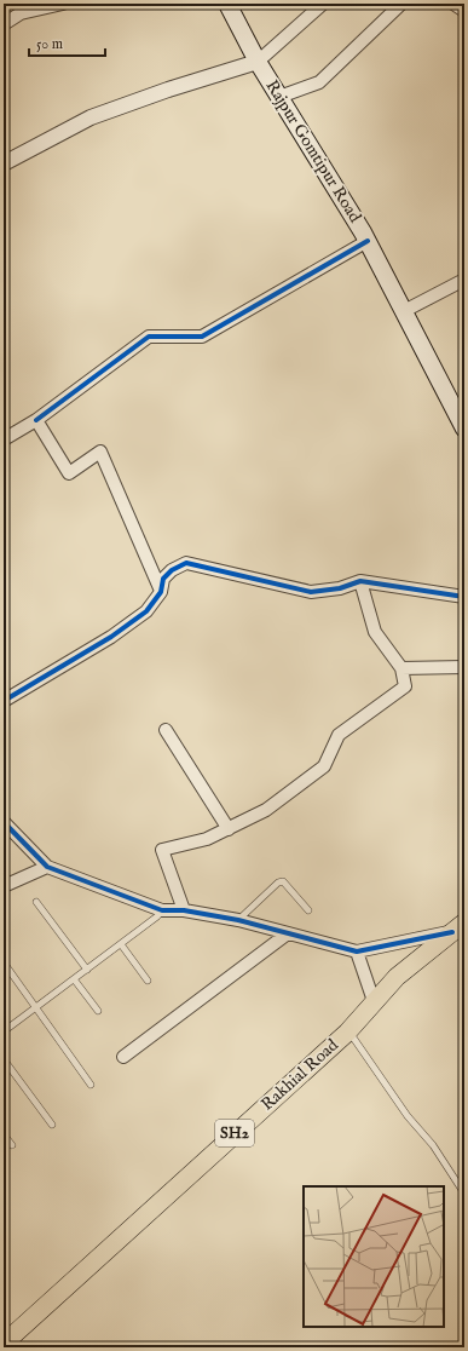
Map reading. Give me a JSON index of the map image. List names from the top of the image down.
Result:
{
  "streets": {
    "main road": ["Rajpur Gomtipur Road", "Rakhial Road", "SH2"]
  },
  "scale_bar": "50 m"
}
